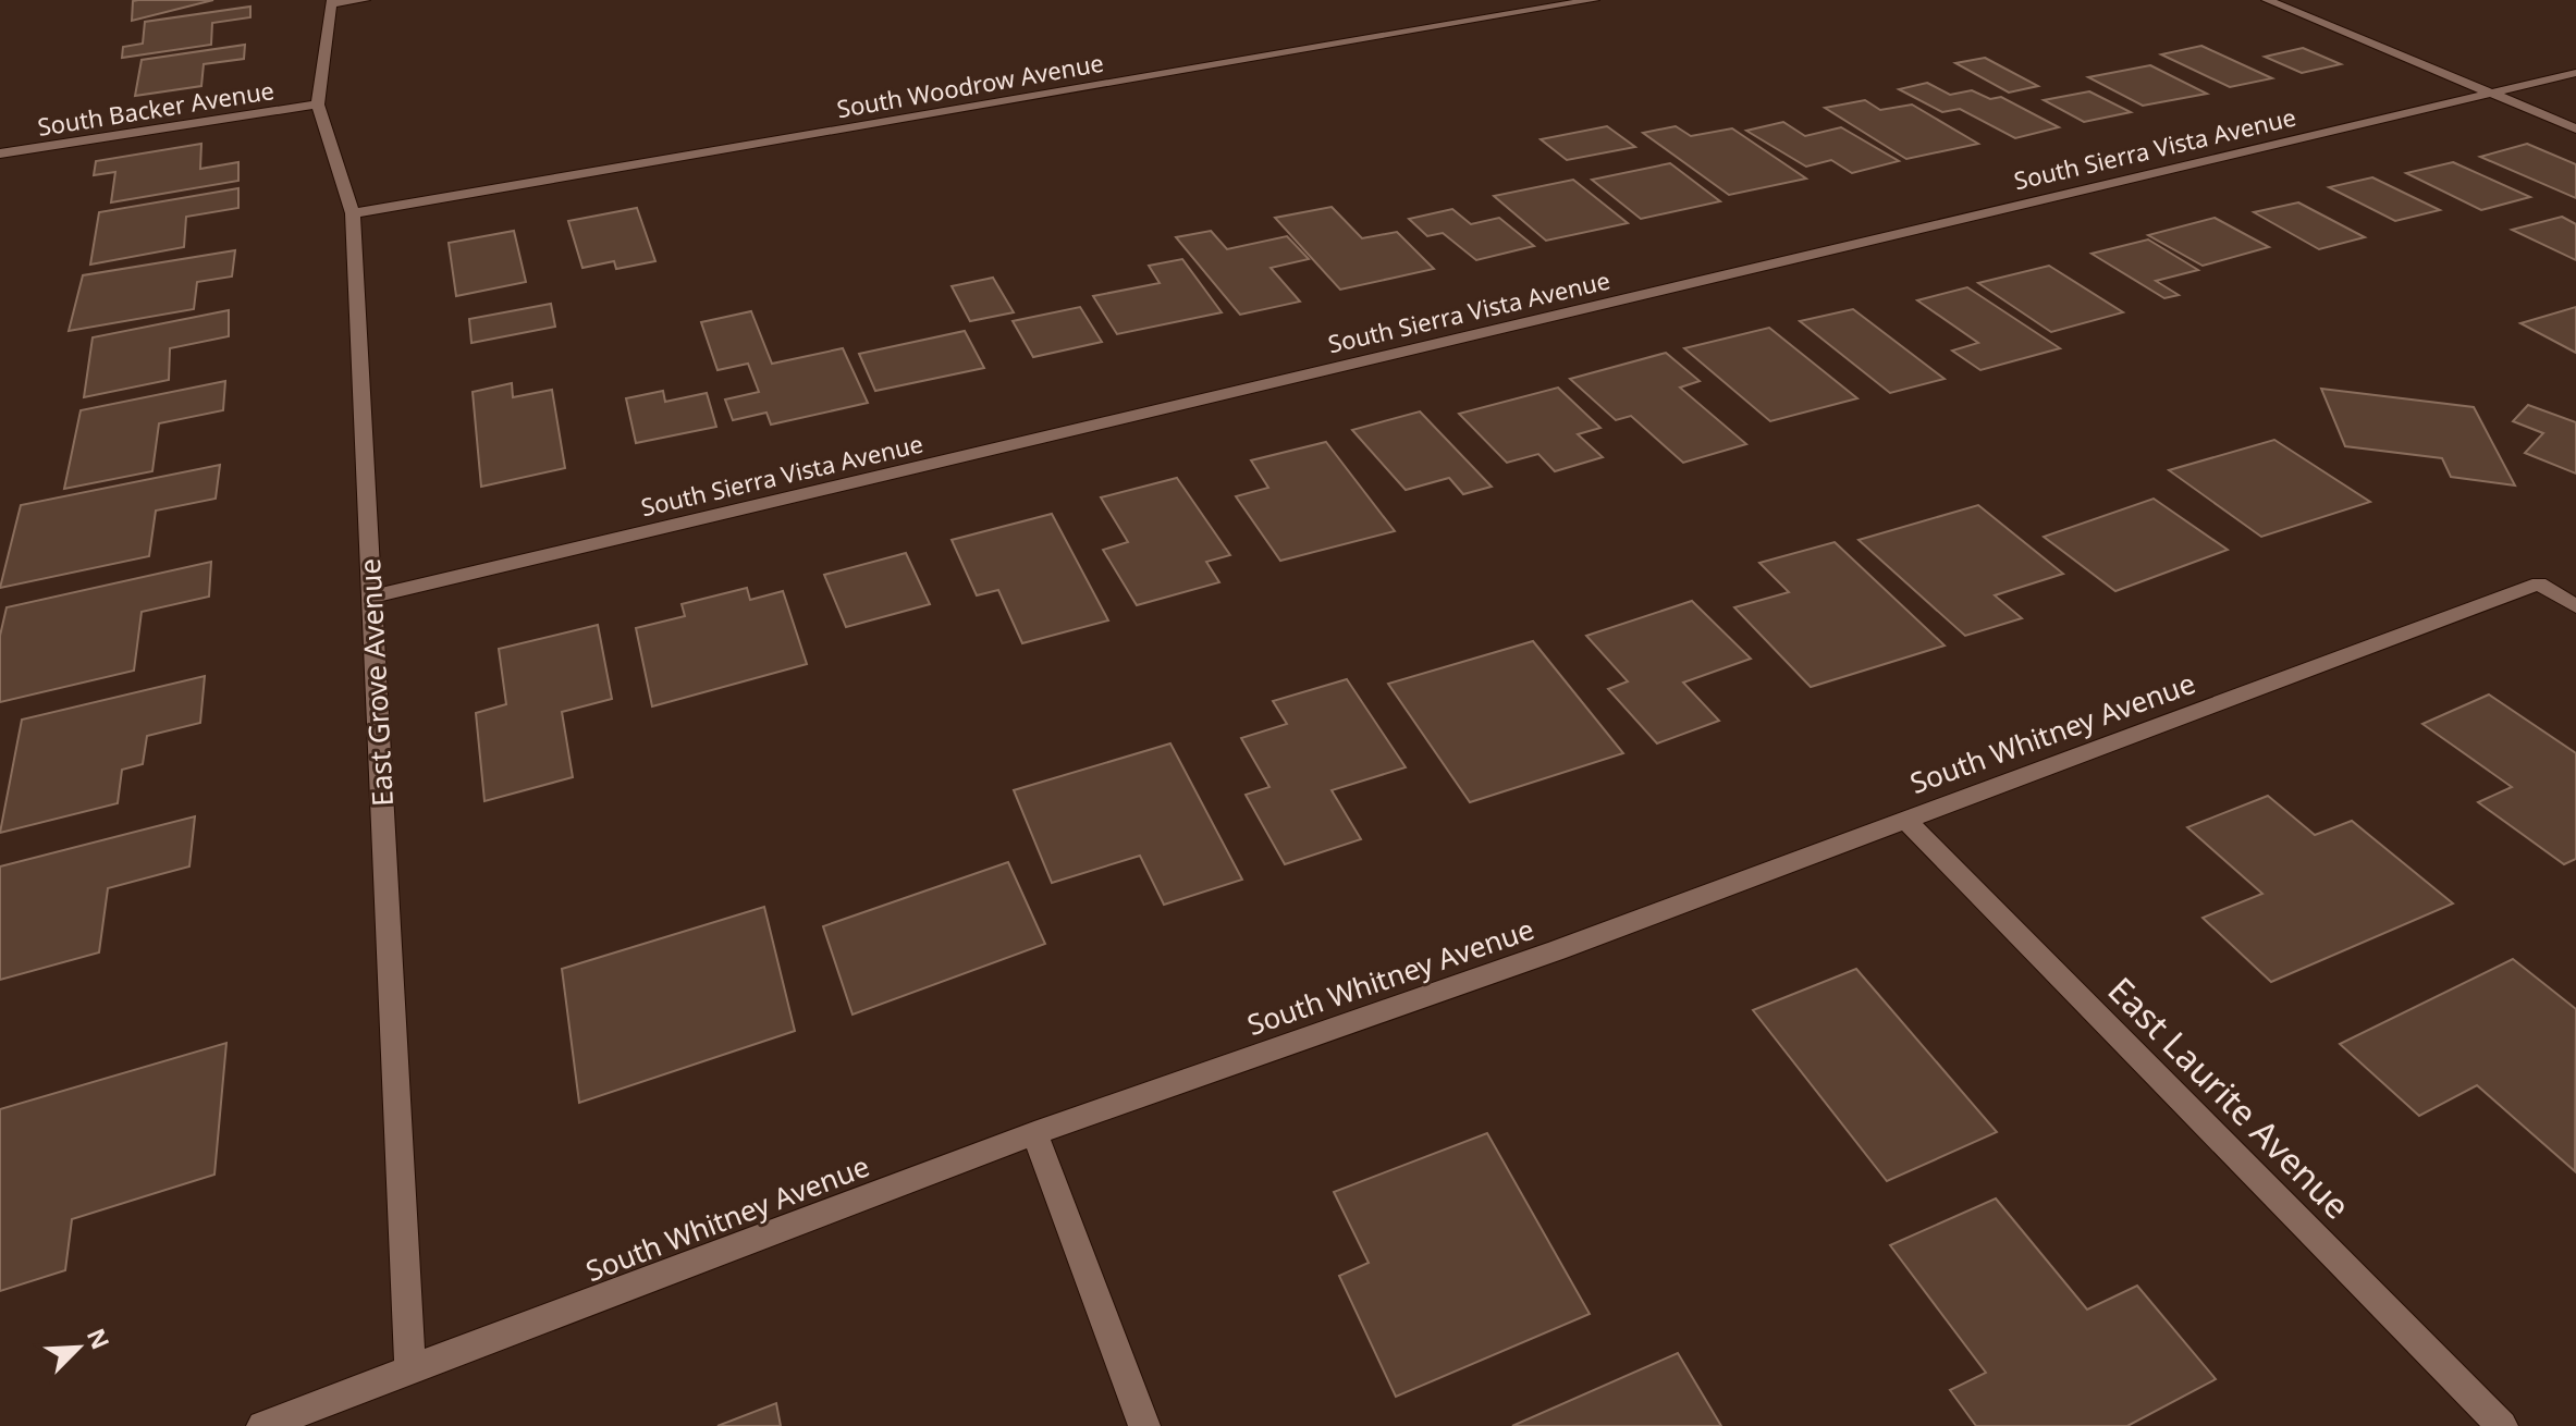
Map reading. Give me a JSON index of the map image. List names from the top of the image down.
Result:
{
  "streets": {
    "street": [
      "South Woodrow Avenue",
      "South Backer Avenue",
      "South Sierra Vista Avenue",
      "East Grove Avenue",
      "South Whitney Avenue",
      "East Laurite Avenue"
    ]
  },
  "crossings": [
    ["South Woodrow Avenue", "East Grove Avenue"],
    ["South Backer Avenue", "East Grove Avenue"],
    ["South Sierra Vista Avenue", "East Grove Avenue"],
    ["East Grove Avenue", "South Whitney Avenue"],
    ["South Whitney Avenue", "East Laurite Avenue"]
  ],
  "north": "top right"
}
